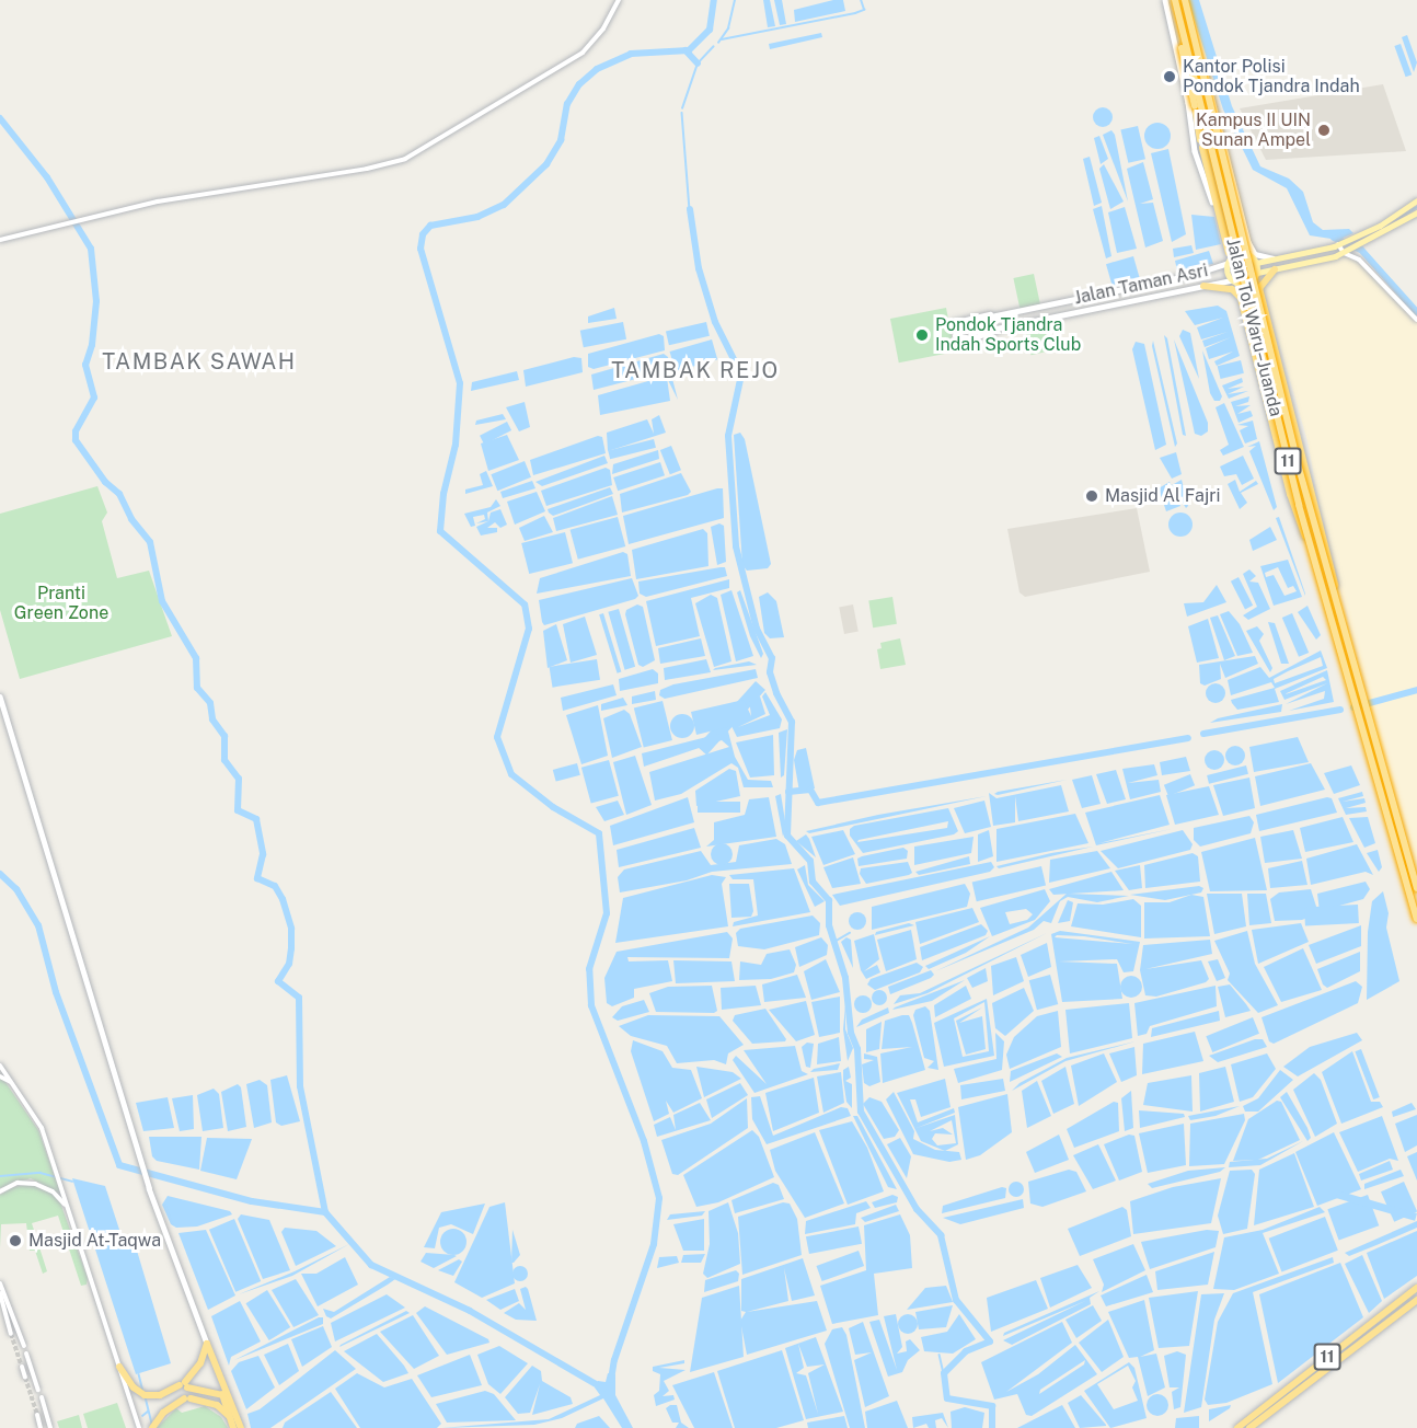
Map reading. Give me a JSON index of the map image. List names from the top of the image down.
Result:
{
  "streets": {
    "highway": ["Jalan Tol Waru–Juanda", "11"],
    "main road": ["Jalan Taman Asri"]
  },
  "districts": ["TAMBAK SAWAH", "TAMBAK REJO"],
  "parks": ["Pranti Green Zone"],
  "places": [
    "Kantor Polisi Pondok Tjandra Indah",
    "Kampus II UIN Sunan Ampel",
    "Pondok Tjandra Indah Sports Club",
    "Masjid Al Fajri",
    "Masjid At-Taqwa"
  ]
}
